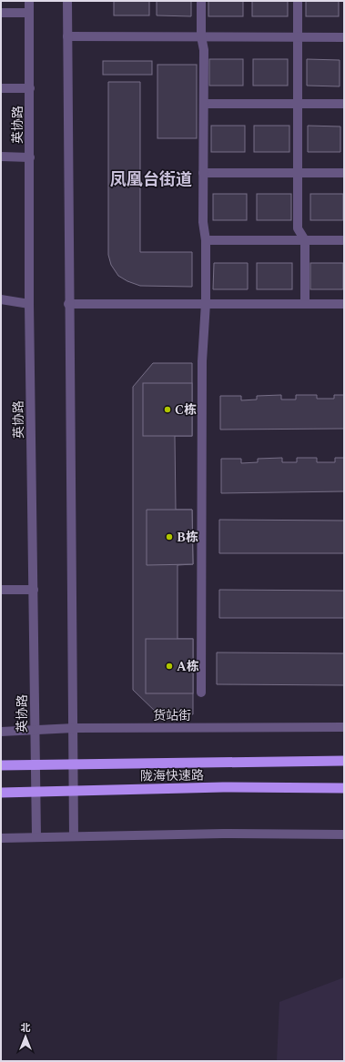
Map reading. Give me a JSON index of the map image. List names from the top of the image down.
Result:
{
  "streets": {
    "highway": ["陇海快速路"],
    "street": ["英协路", "货站街"]
  },
  "crossings": [
    ["英协路", "货站街"]
  ],
  "districts": ["凤凰台街道"],
  "places": ["C栋", "B栋", "A栋"],
  "north": "top"
}
